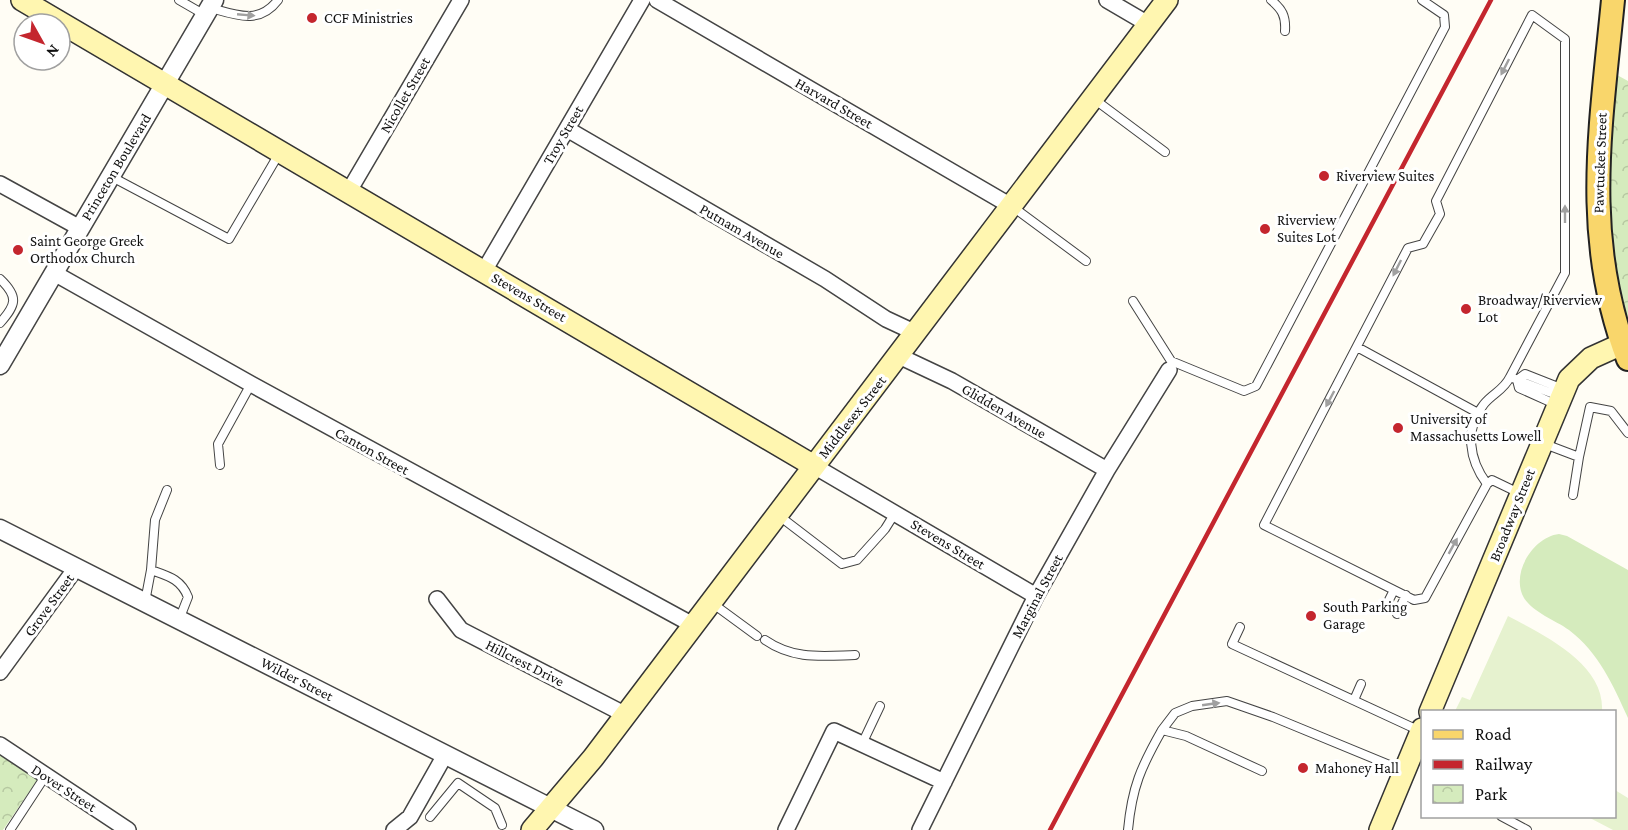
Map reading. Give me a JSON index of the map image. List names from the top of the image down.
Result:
{
  "streets": {
    "main road": [
      "Pawtucket Street",
      "Stevens Street",
      "Middlesex Street",
      "Broadway Street"
    ],
    "street": [
      "Nicollet Street",
      "Harvard Street",
      "Troy Street",
      "Princeton Boulevard",
      "Putnam Avenue",
      "Glidden Avenue",
      "Canton Street",
      "Marginal Street",
      "Grove Street",
      "Hillcrest Drive",
      "Wilder Street",
      "Dover Street"
    ]
  },
  "crossings": [
    ["Nicollet Street", "Stevens Street"],
    ["Harvard Street", "Middlesex Street"],
    ["Troy Street", "Putnam Avenue"],
    ["Troy Street", "Stevens Street"],
    ["Pawtucket Street", "Broadway Street"],
    ["Princeton Boulevard", "Stevens Street"],
    ["Princeton Boulevard", "Canton Street"],
    ["Putnam Avenue", "Middlesex Street"],
    ["Stevens Street", "Middlesex Street"],
    ["Stevens Street", "Marginal Street"],
    ["Glidden Avenue", "Middlesex Street"],
    ["Glidden Avenue", "Marginal Street"],
    ["Middlesex Street", "Canton Street"],
    ["Middlesex Street", "Hillcrest Drive"],
    ["Middlesex Street", "Wilder Street"],
    ["Grove Street", "Wilder Street"]
  ],
  "places": [
    "CCF Ministries",
    "Riverview Suites",
    "Riverview Suites Lot",
    "Saint George Greek Orthodox Church",
    "Broadway/Riverview Lot",
    "University of Massachusetts Lowell",
    "South Parking Garage",
    "Mahoney Hall"
  ],
  "legend": ["Road", "Railway", "Park"],
  "north": "bottom right"
}
